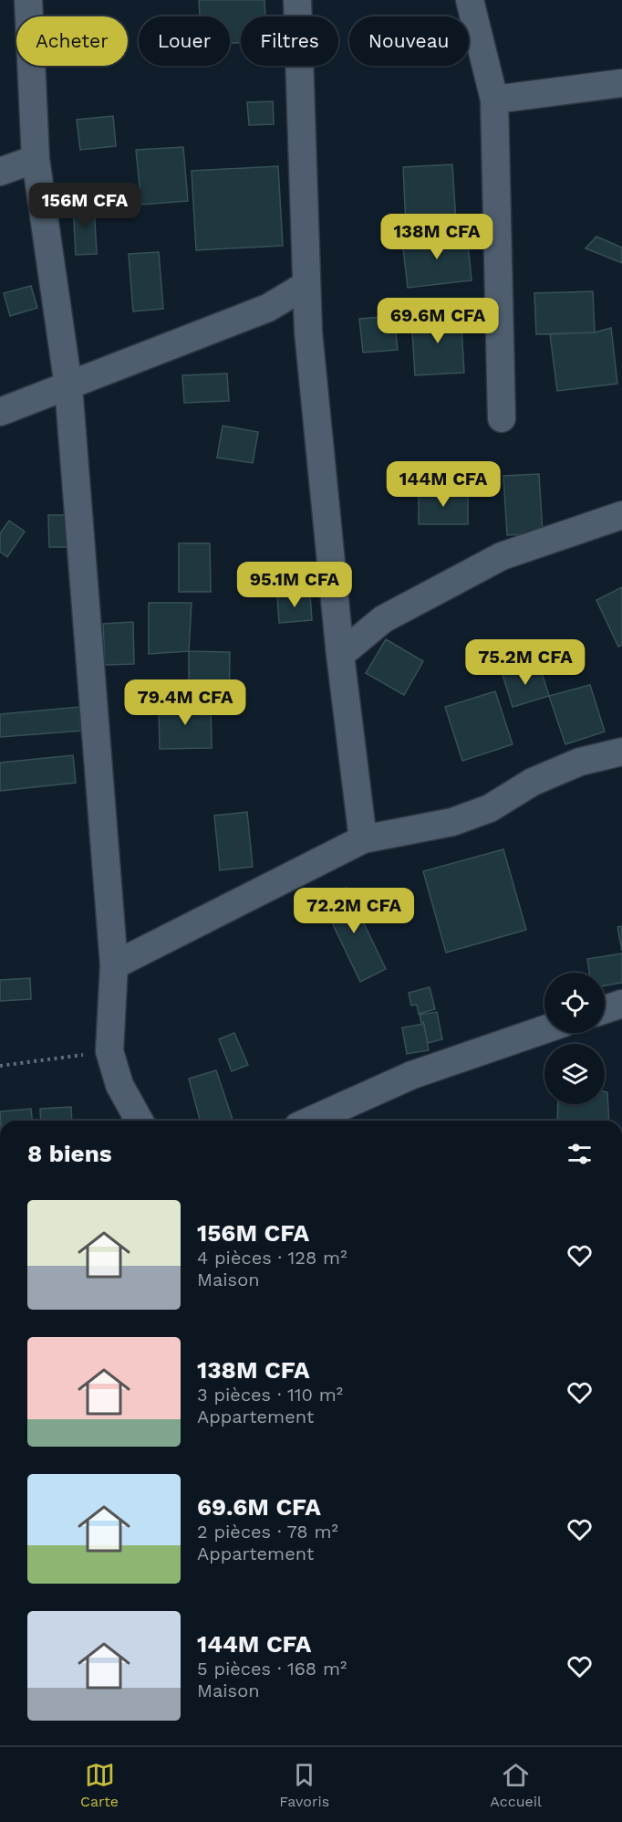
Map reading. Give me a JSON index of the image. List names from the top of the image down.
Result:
{
  "page": {
    "chip": [
      "Acheter",
      "Louer",
      "Filtres",
      "Nouveau"
    ],
    "price": [
      "156M CFA",
      "138M CFA",
      "69.6M CFA",
      "144M CFA",
      "95.1M CFA",
      "75.2M CFA",
      "79.4M CFA",
      "72.2M CFA"
    ],
    "heading": "8 biens",
    "list": [
      {
        "name": "156M CFA",
        "note": "4 pièces · 128 m² · Maison"
      },
      {
        "name": "138M CFA",
        "note": "3 pièces · 110 m² · Appartement"
      },
      {
        "name": "69.6M CFA",
        "note": "2 pièces · 78 m² · Appartement"
      },
      {
        "name": "144M CFA",
        "note": "5 pièces · 168 m² · Maison"
      }
    ],
    "tabs": ["Carte", "Favoris", "Accueil"]
  }
}
